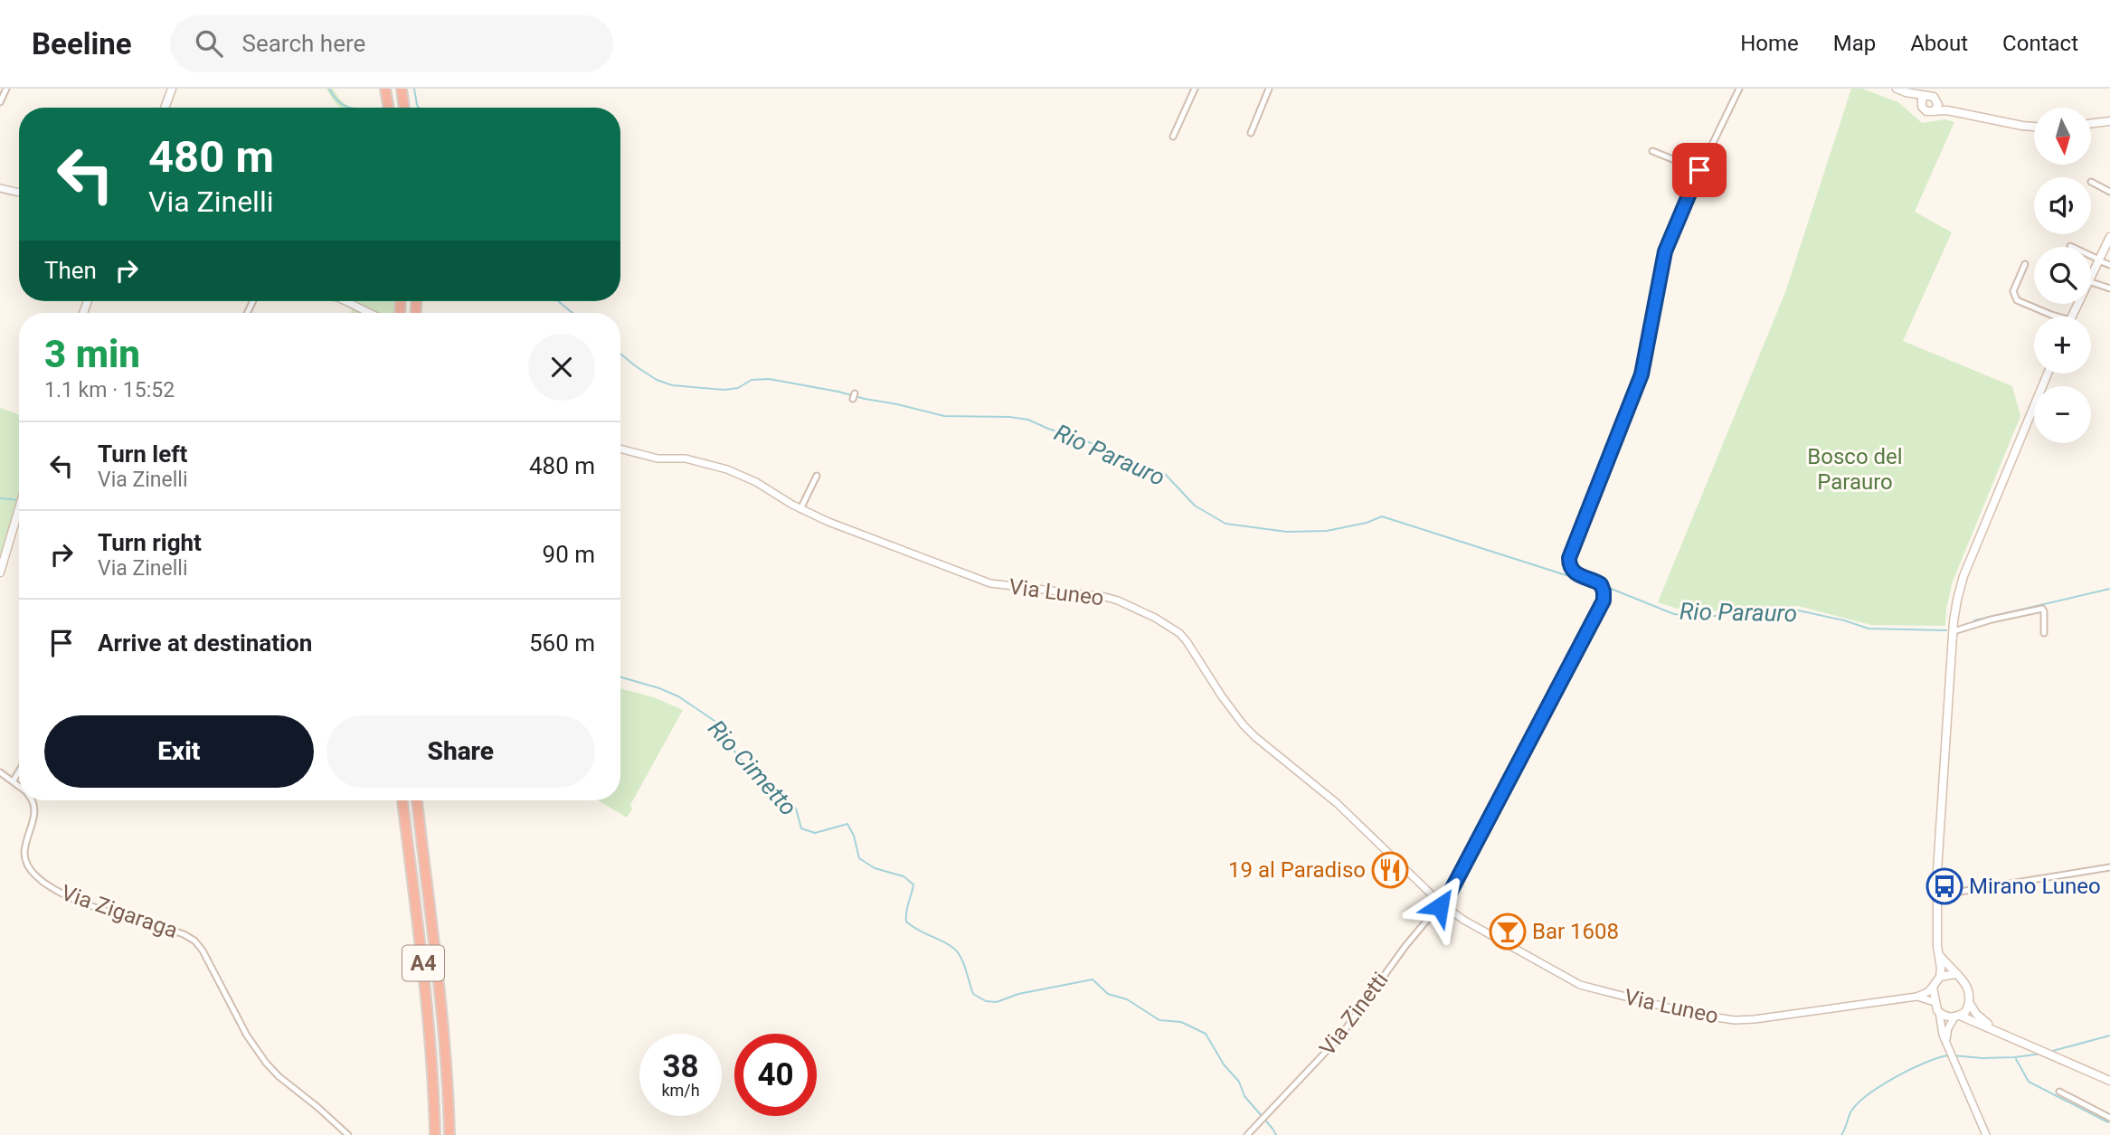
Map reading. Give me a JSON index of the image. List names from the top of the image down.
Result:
{
  "streets": {
    "highway": ["A4"],
    "street": ["Via Luneo", "Via Zigaraga", "Via Zinetti"]
  },
  "crossings": [
    ["Via Luneo", "Via Zinetti"]
  ],
  "water": ["Rio Parauro", "Rio Cimetto"],
  "parks": ["Bosco del Parauro"],
  "places": {
    "restaurant": ["19 al Paradiso"],
    "bus stop": ["Mirano Luneo"],
    "bar": ["Bar 1608"]
  },
  "north": "bottom",
  "page": {
    "header": "Beeline",
    "search": "Search here",
    "nav": [
      "Home",
      "Map",
      "About",
      "Contact"
    ],
    "map_buttons": ["+", "−"],
    "turn": ["480 m", "Via Zinelli"],
    "then": "Then",
    "heading": ["3 min", "1.1 km · 15:52"],
    "list": [
      {
        "name": "Turn left",
        "note": "Via Zinelli",
        "value": "480 m"
      },
      {
        "name": "Turn right",
        "note": "Via Zinelli",
        "value": "90 m"
      },
      {
        "name": "Arrive at destination",
        "value": "560 m"
      }
    ],
    "buttons": ["Exit", "Share"],
    "speed": "38 km/h",
    "limit": "40"
  }
}
